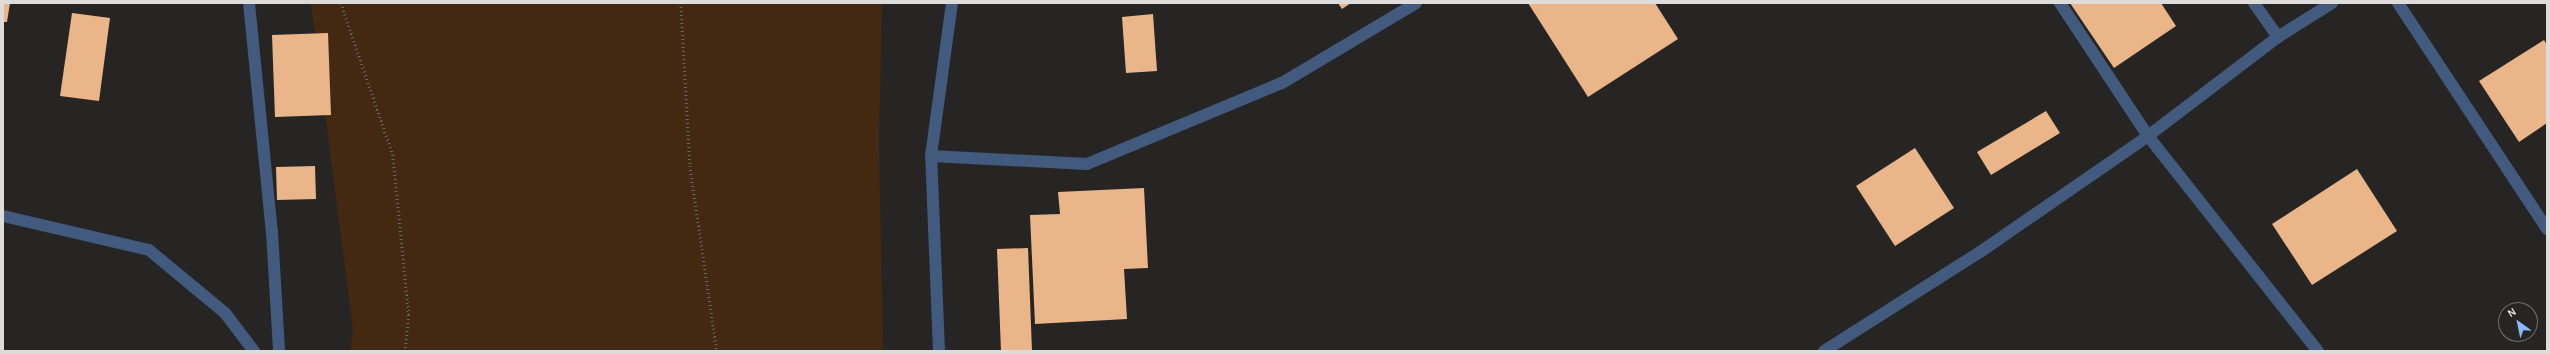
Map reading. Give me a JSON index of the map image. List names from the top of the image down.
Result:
{
  "north": "top left"
}
